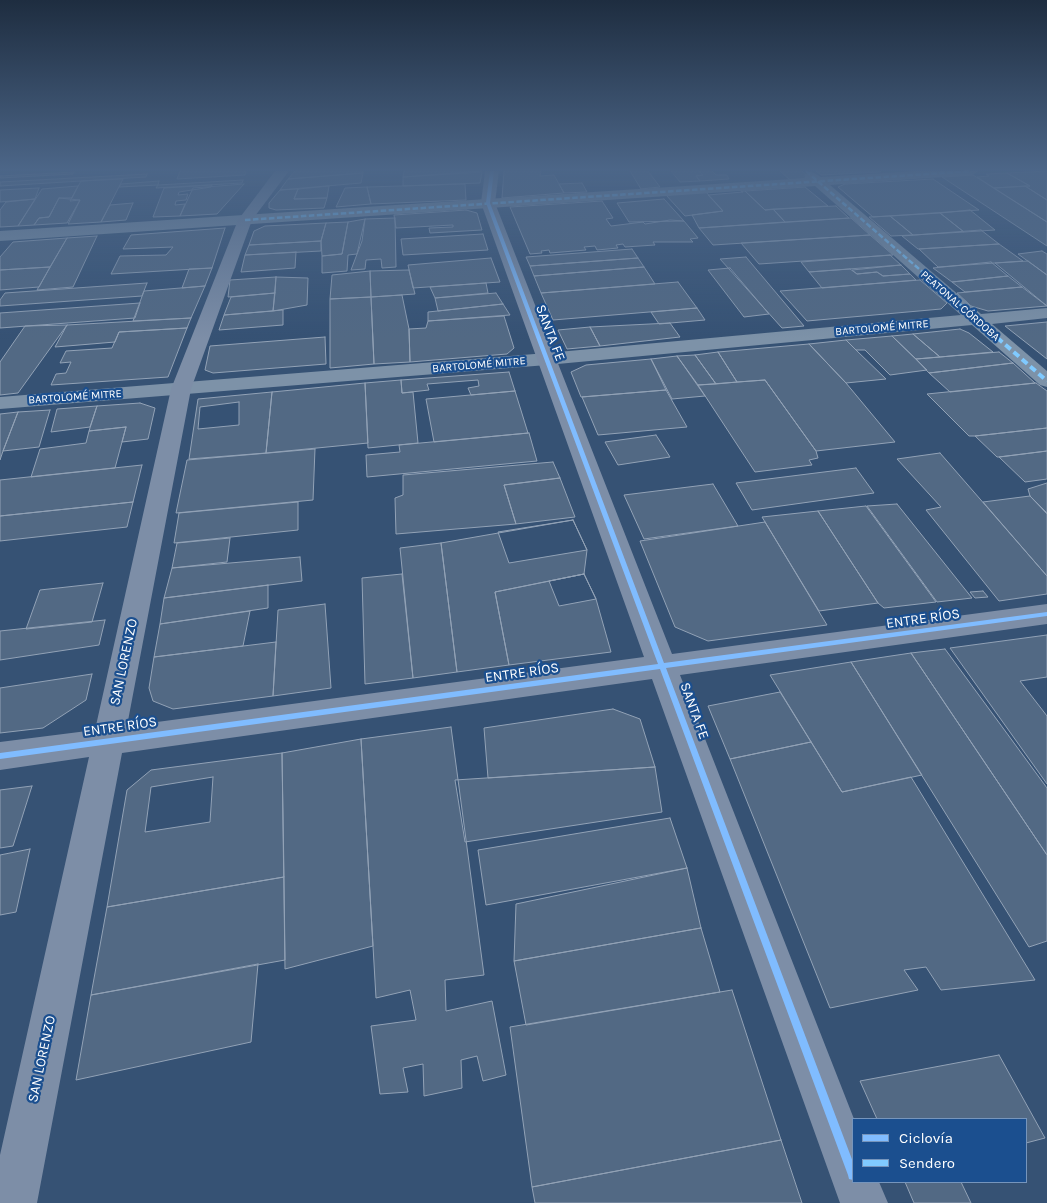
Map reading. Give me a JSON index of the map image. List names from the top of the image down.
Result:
{
  "streets": {
    "main road": ["SANTA FE", "ENTRE RÍOS", "SAN LORENZO"],
    "street": ["PEATONAL CÓRDOBA", "BARTOLOMÉ MITRE"]
  },
  "crossings": [
    ["PEATONAL CÓRDOBA", "BARTOLOMÉ MITRE"],
    ["BARTOLOMÉ MITRE", "SANTA FE"],
    ["BARTOLOMÉ MITRE", "SAN LORENZO"],
    ["SANTA FE", "ENTRE RÍOS"],
    ["ENTRE RÍOS", "SAN LORENZO"]
  ],
  "legend": ["Ciclovía", "Sendero"]
}
